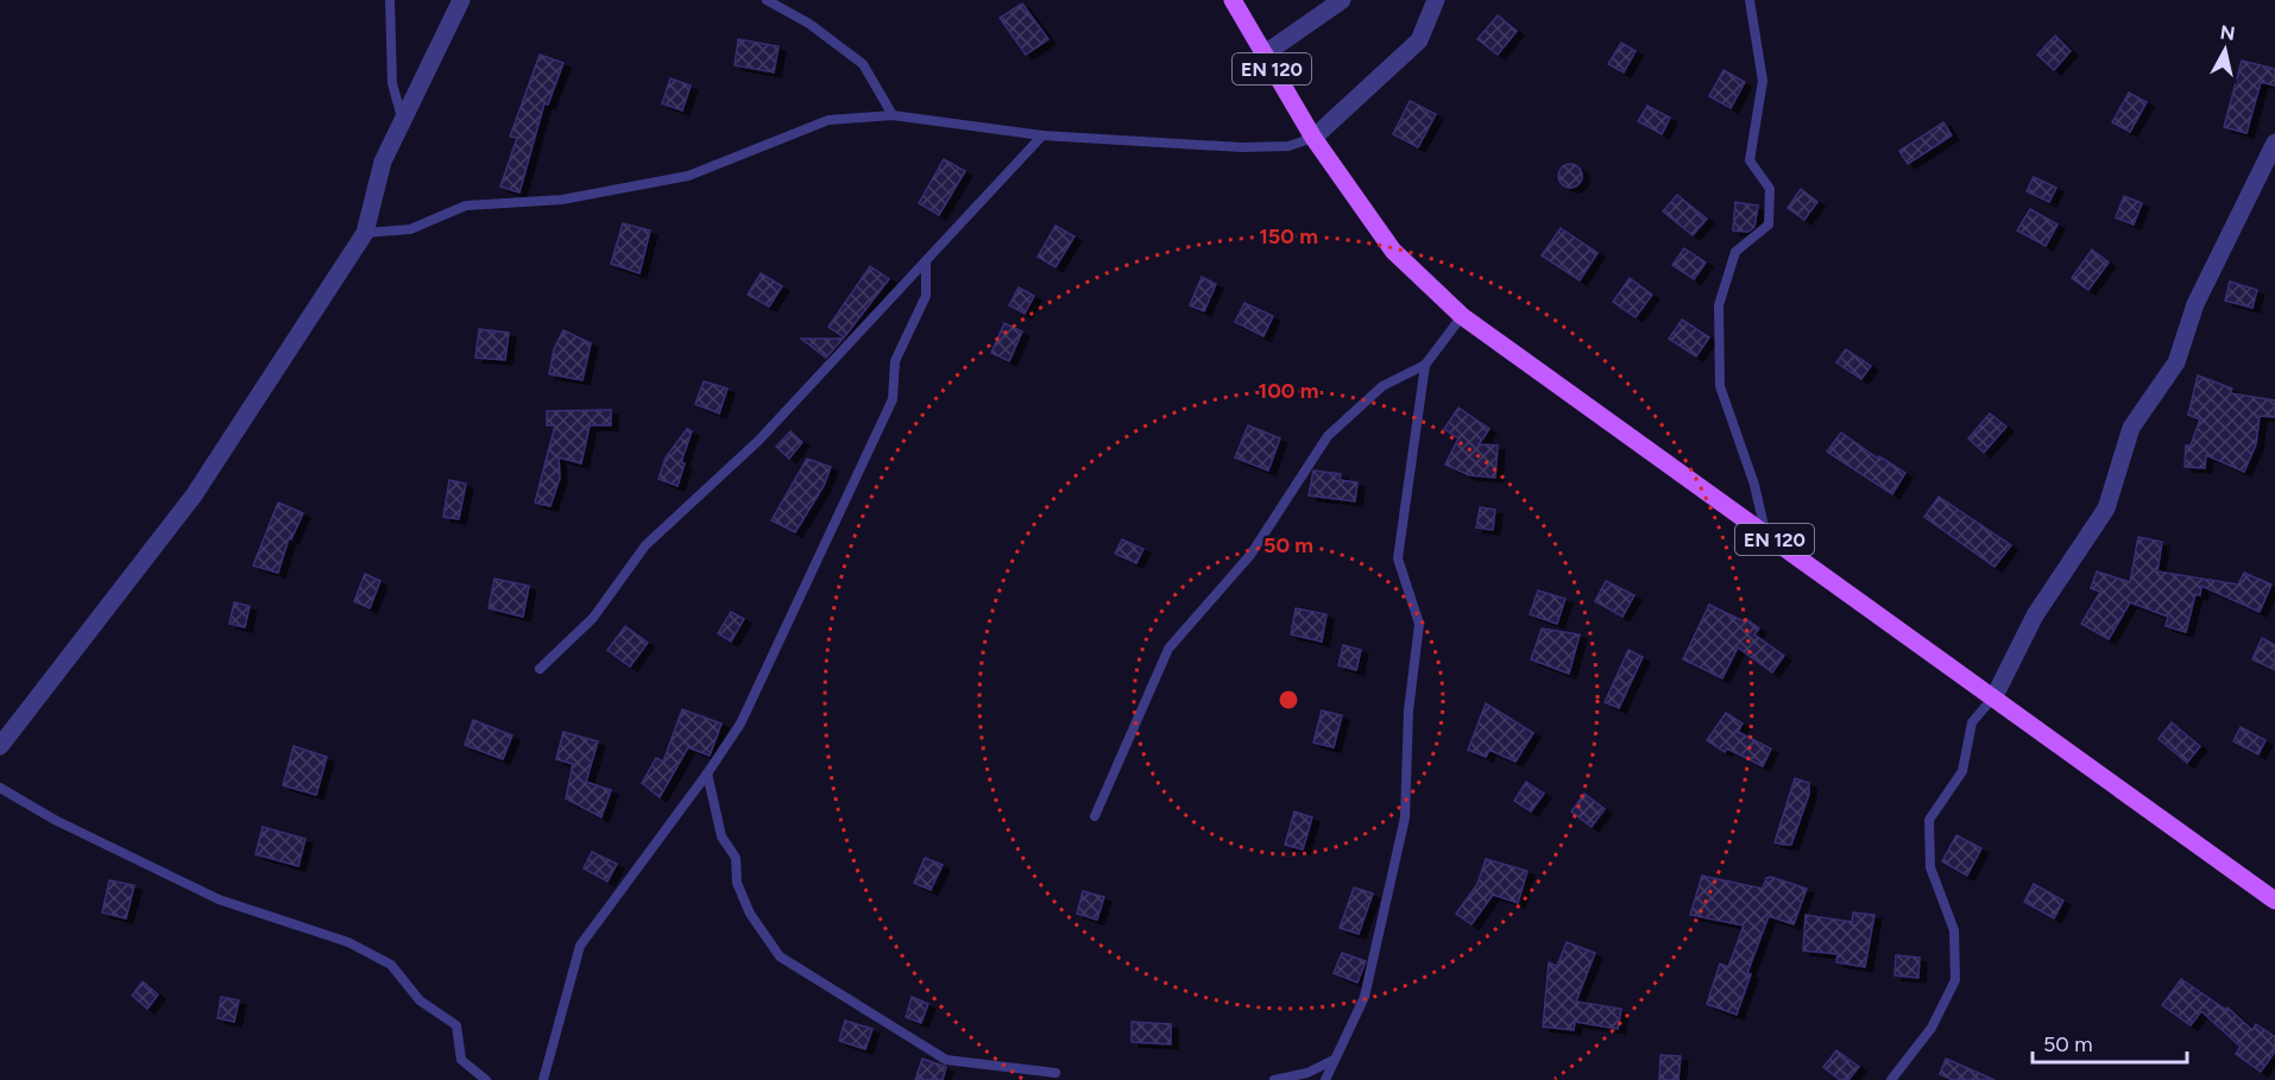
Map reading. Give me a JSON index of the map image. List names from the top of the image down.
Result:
{
  "streets": {
    "main road": ["EN 120"]
  },
  "scale_bar": "50 m",
  "north": "top",
  "rings": ["150 m", "100 m", "50 m"]
}
